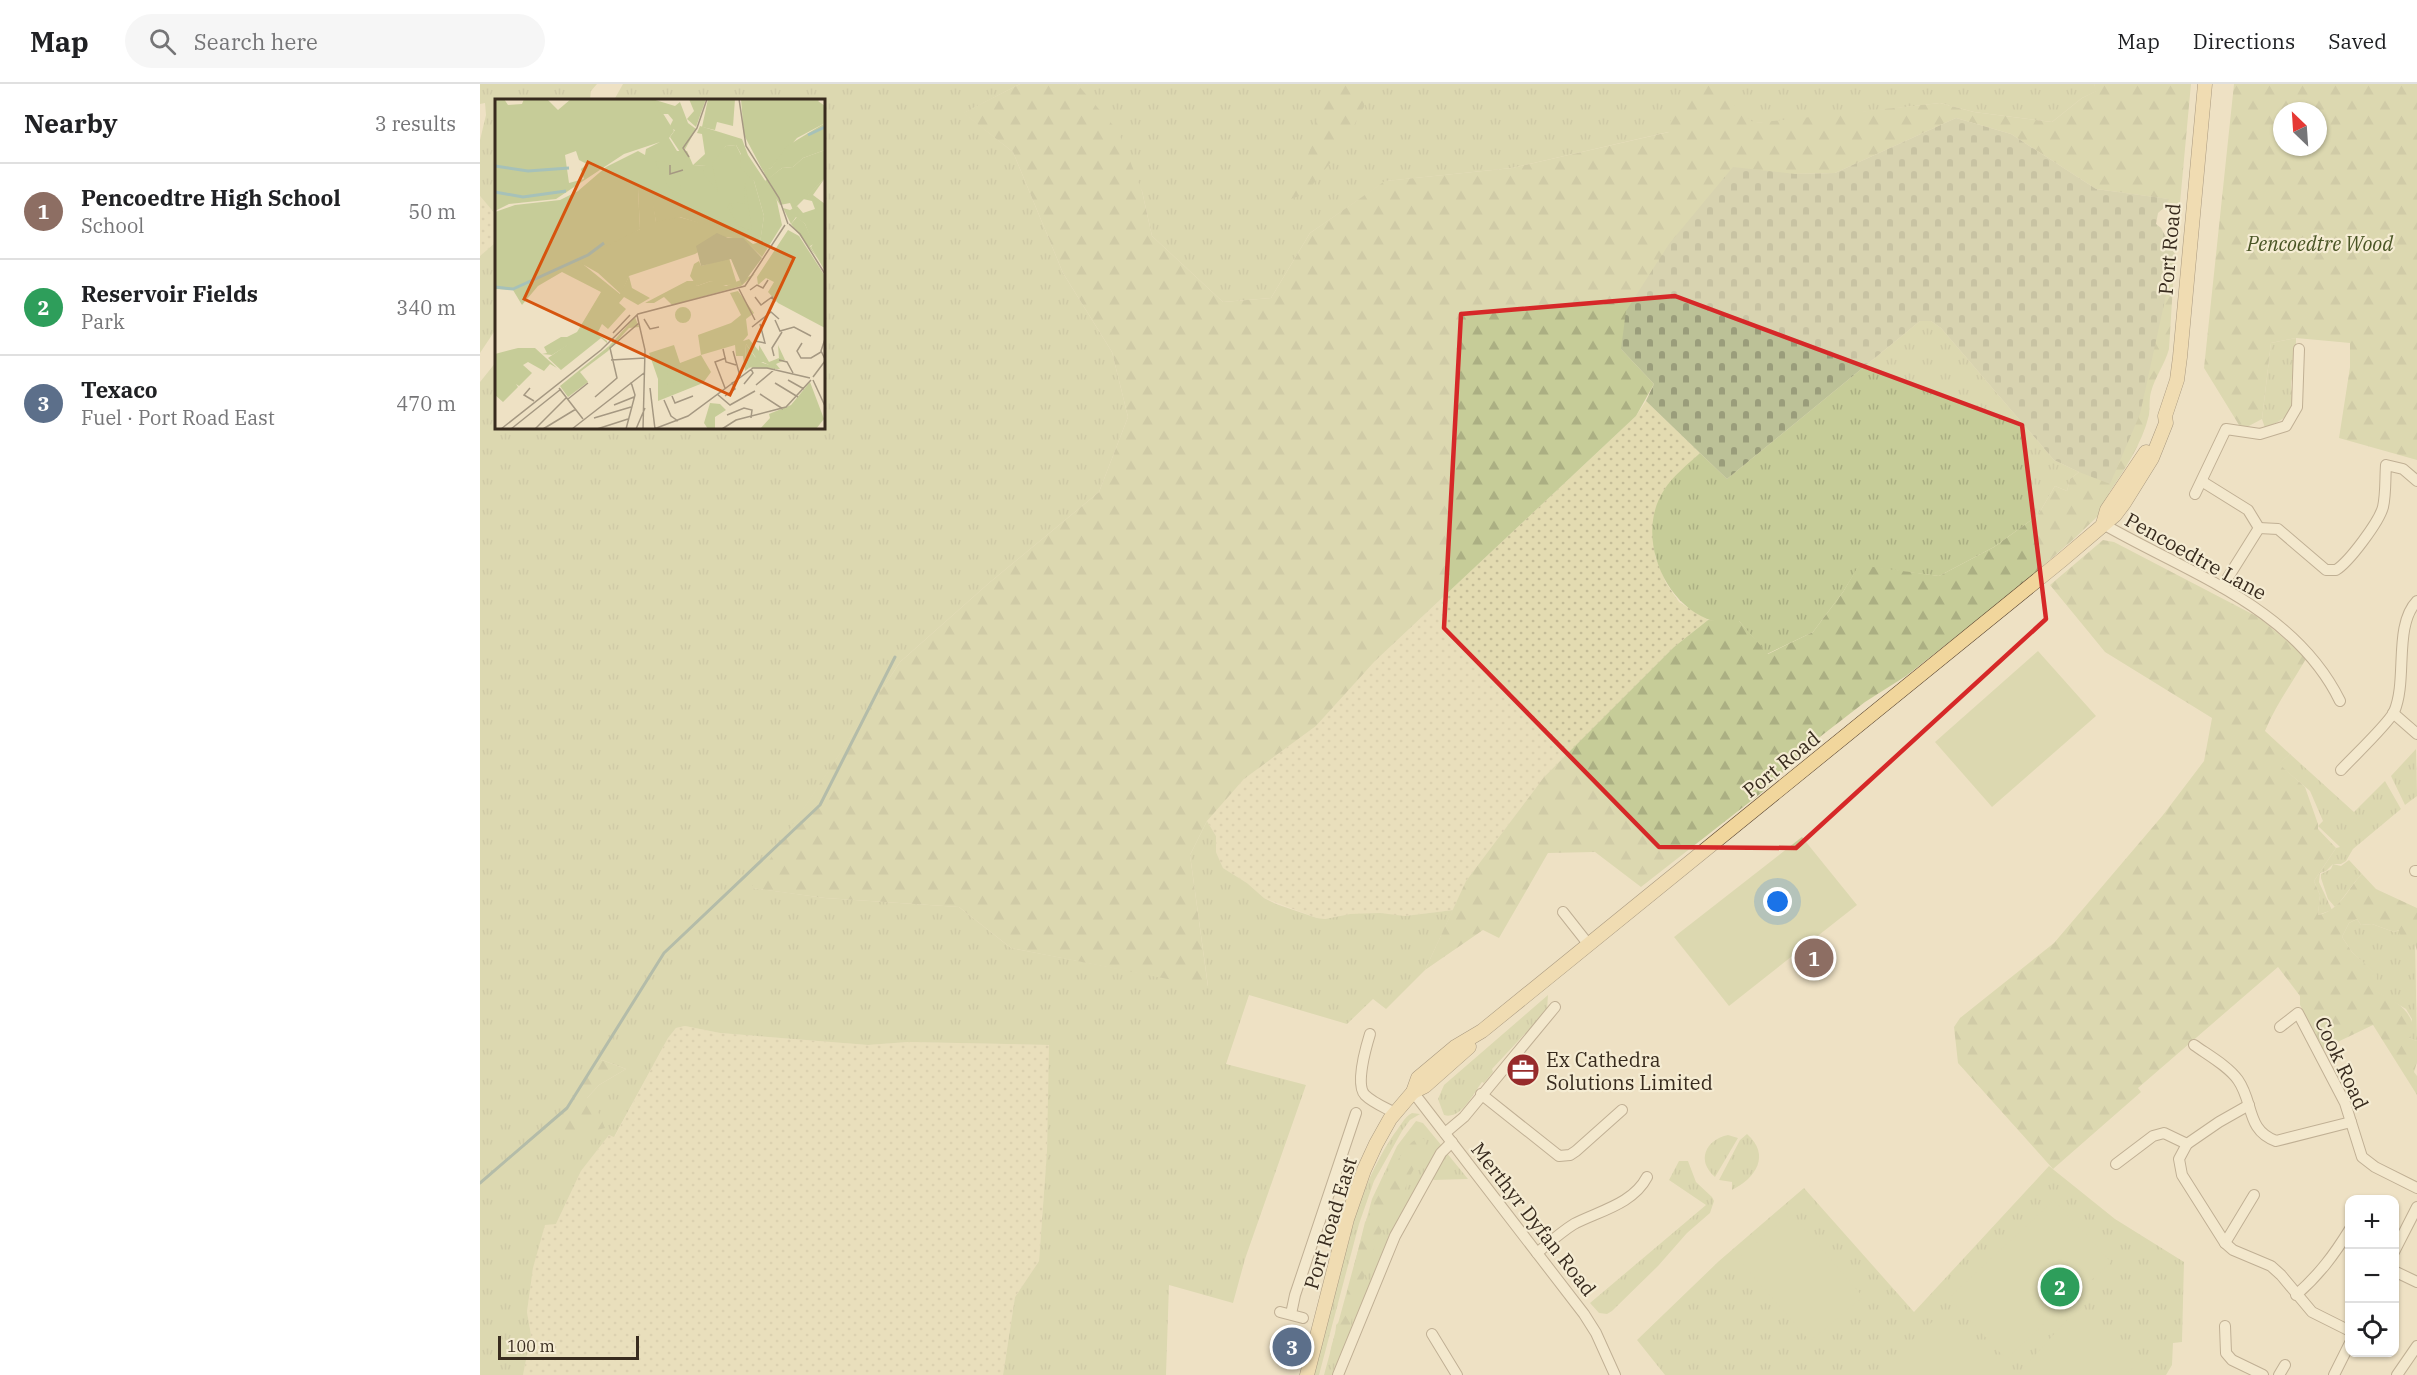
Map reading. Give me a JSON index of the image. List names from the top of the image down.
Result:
{
  "streets": {
    "main road": ["Port Road", "Port Road East"],
    "street": ["Pencoedtre Lane", "Cook Road", "Merthyr Dyfan Road"]
  },
  "crossings": [
    ["Port Road", "Pencoedtre Lane"],
    ["Port Road", "Merthyr Dyfan Road"],
    ["Port Road", "Port Road East"],
    ["Merthyr Dyfan Road", "Port Road East"]
  ],
  "parks": ["Pencoedtre Wood"],
  "places": {
    "office": ["Ex Cathedra Solutions Limited"]
  },
  "scale_bar": "100 m",
  "north": "top left",
  "page": {
    "header": "Map",
    "search": "Search here",
    "nav": ["Map", "Directions", "Saved"],
    "heading": ["Nearby", "3 results"],
    "list": [
      {
        "mark": "1",
        "name": "Pencoedtre High School",
        "note": "School",
        "value": "50 m"
      },
      {
        "mark": "2",
        "name": "Reservoir Fields",
        "note": "Park",
        "value": "340 m"
      },
      {
        "mark": "3",
        "name": "Texaco",
        "note": "Fuel · Port Road East",
        "value": "470 m"
      }
    ],
    "pins": ["1", "2", "3"],
    "map_buttons": ["+", "−"],
    "scale": "100 m"
  }
}
